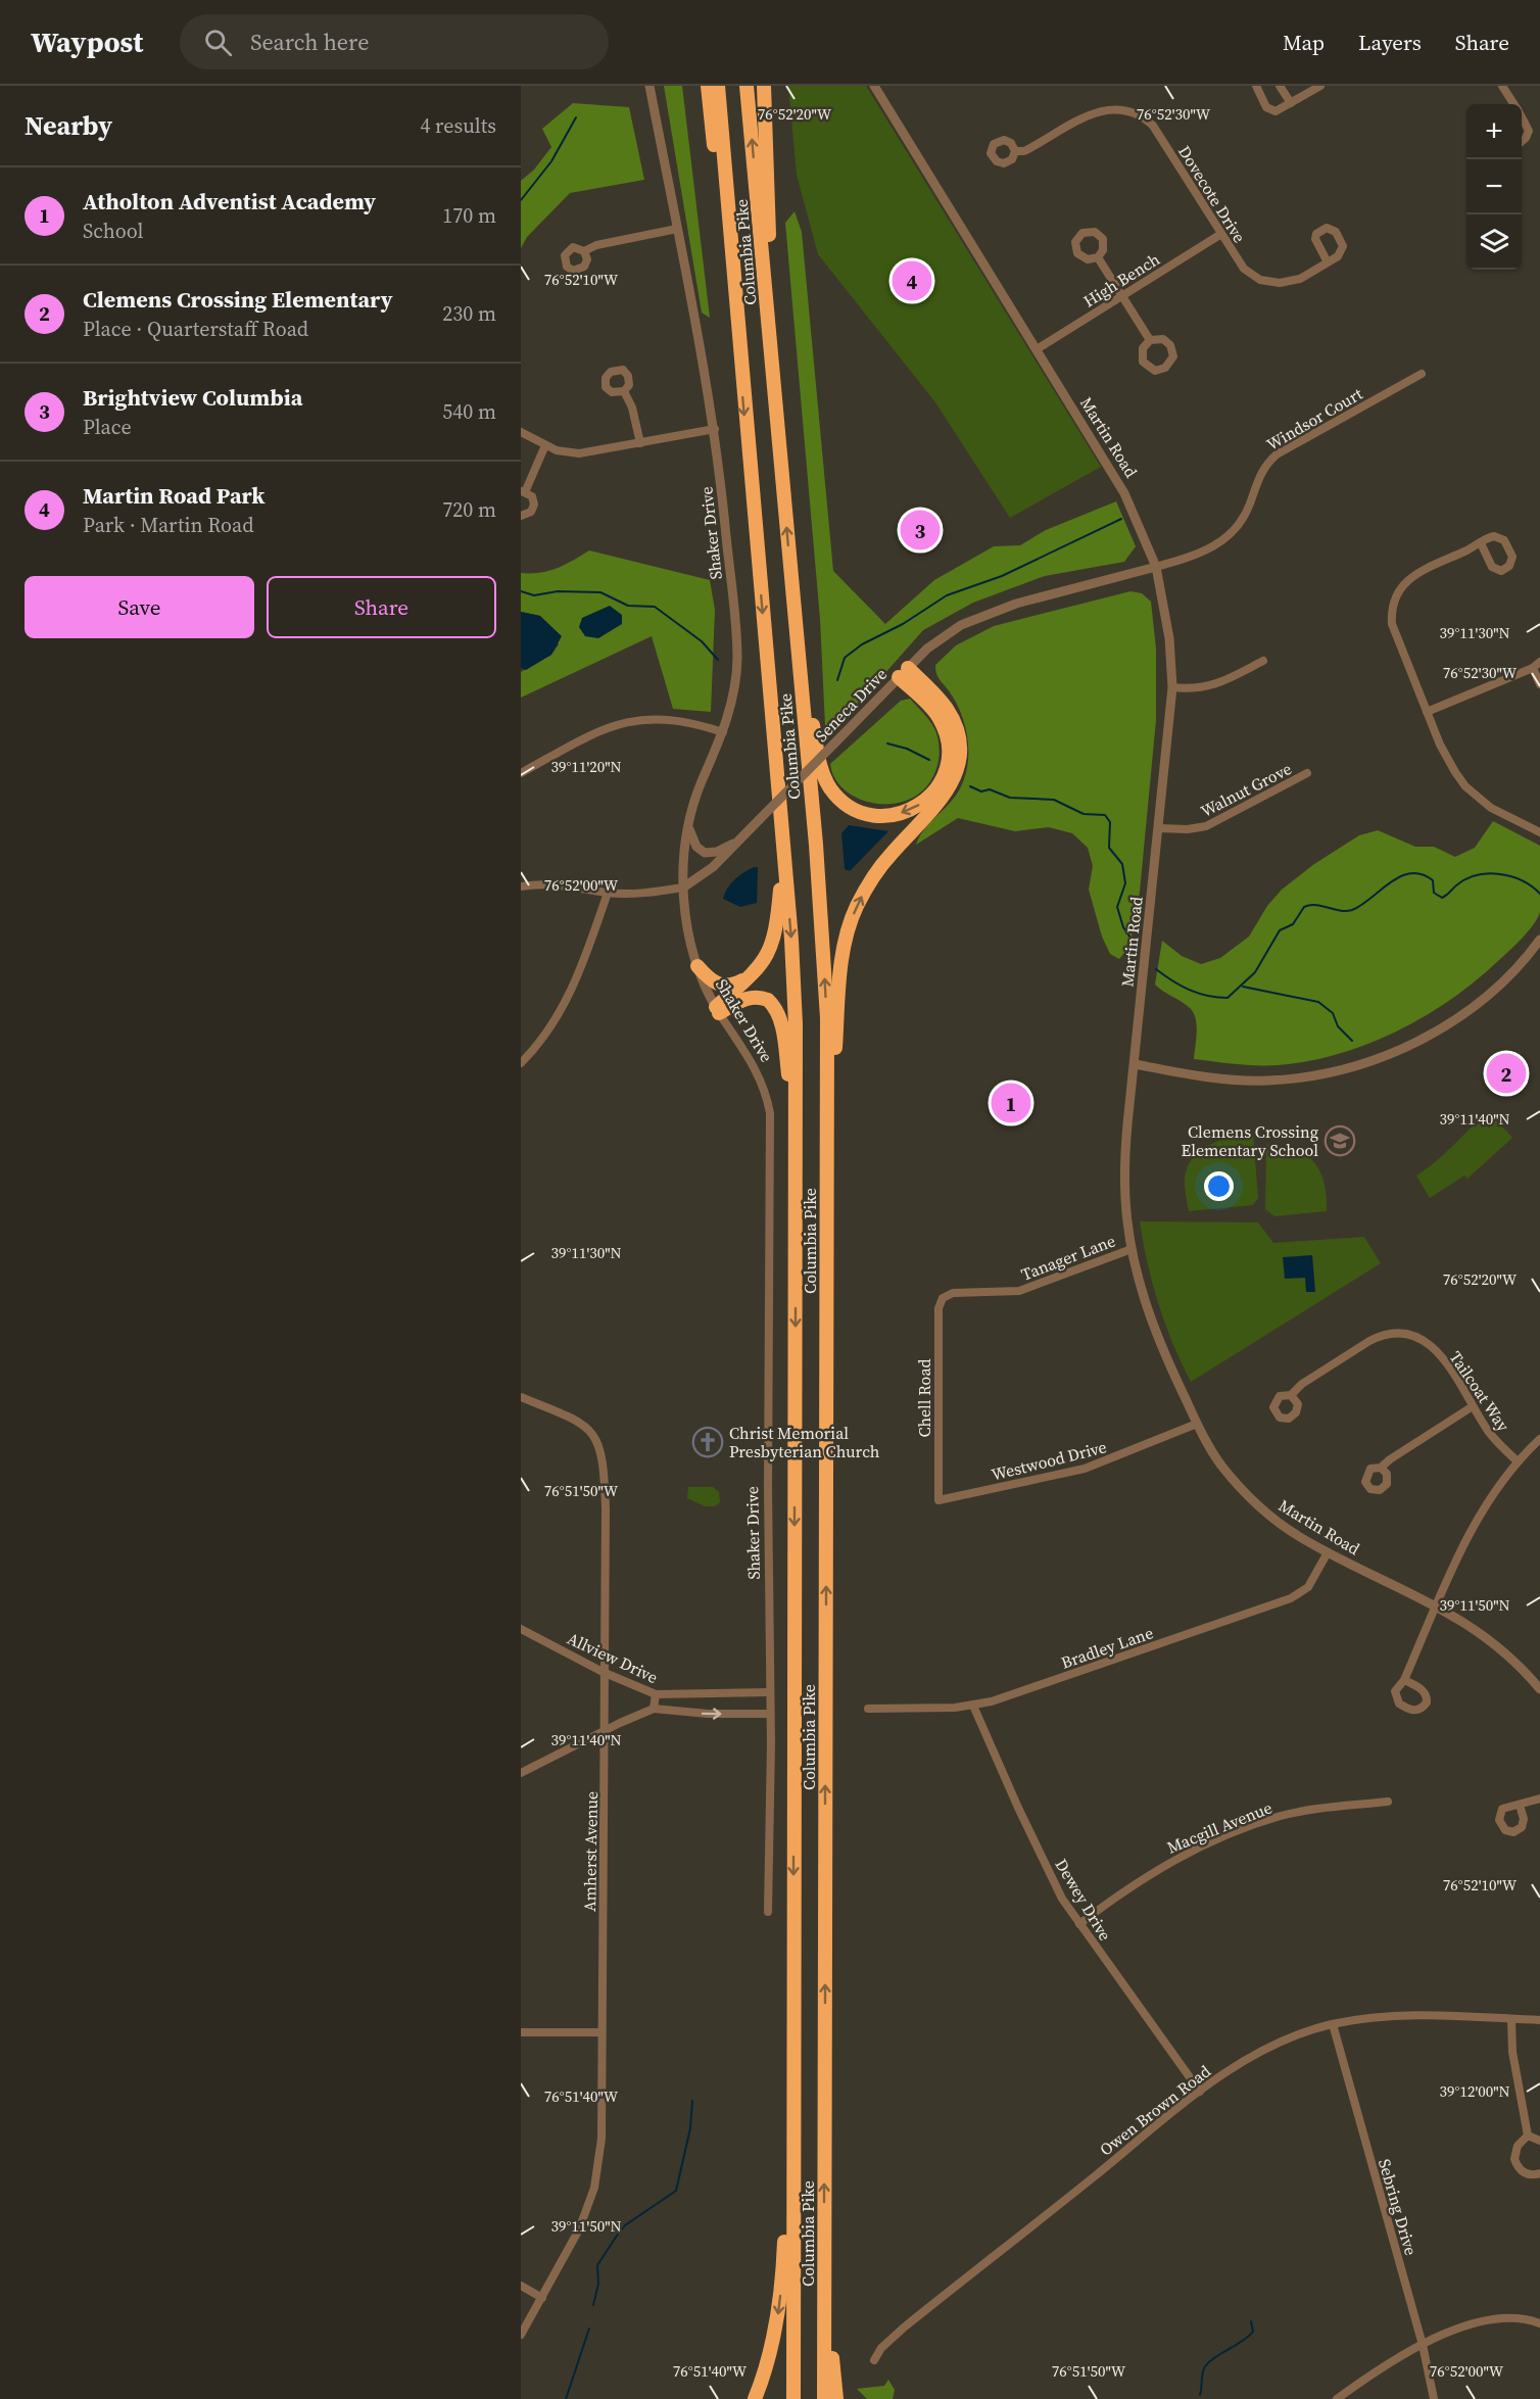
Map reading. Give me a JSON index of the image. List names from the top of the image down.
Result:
{
  "streets": {
    "highway": ["Columbia Pike"],
    "street": [
      "Dovecote Drive",
      "High Bench",
      "Windsor Court",
      "Martin Road",
      "Shaker Drive",
      "Seneca Drive",
      "Walnut Grove",
      "Tanager Lane",
      "Tailcoat Way",
      "Chell Road",
      "Westwood Drive",
      "Bradley Lane",
      "Allview Drive",
      "Macgill Avenue",
      "Amherst Avenue",
      "Dewey Drive",
      "Owen Brown Road",
      "Sebring Drive"
    ]
  },
  "crossings": [
    ["Dovecote Drive", "High Bench"],
    ["High Bench", "Martin Road"],
    ["Windsor Court", "Martin Road"],
    ["Windsor Court", "Seneca Drive"],
    ["Martin Road", "Seneca Drive"],
    ["Martin Road", "Walnut Grove"],
    ["Martin Road", "Tanager Lane"],
    ["Martin Road", "Westwood Drive"],
    ["Martin Road", "Bradley Lane"],
    ["Shaker Drive", "Seneca Drive"],
    ["Shaker Drive", "Allview Drive"],
    ["Tanager Lane", "Chell Road"],
    ["Chell Road", "Westwood Drive"],
    ["Bradley Lane", "Dewey Drive"],
    ["Allview Drive", "Amherst Avenue"],
    ["Macgill Avenue", "Dewey Drive"],
    ["Dewey Drive", "Owen Brown Road"],
    ["Owen Brown Road", "Sebring Drive"]
  ],
  "places": {
    "school or university": ["Clemens Crossing Elementary School"],
    "church": ["Christ Memorial Presbyterian Church"]
  },
  "page": {
    "header": "Waypost",
    "search": "Search here",
    "nav": ["Map", "Layers", "Share"],
    "heading": ["Nearby", "4 results"],
    "map_buttons": ["+", "−"],
    "list": [
      {
        "mark": "1",
        "name": "Atholton Adventist Academy",
        "note": "School",
        "value": "170 m"
      },
      {
        "mark": "2",
        "name": "Clemens Crossing Elementary",
        "note": "Place · Quarterstaff Road",
        "value": "230 m"
      },
      {
        "mark": "3",
        "name": "Brightview Columbia",
        "note": "Place",
        "value": "540 m"
      },
      {
        "mark": "4",
        "name": "Martin Road Park",
        "note": "Park · Martin Road",
        "value": "720 m"
      }
    ],
    "pins": [
      "4",
      "3",
      "2",
      "1"
    ],
    "buttons": ["Save", "Share"]
  },
  "coordinates": [
    "76°52'20\"W",
    "76°52'30\"W",
    "76°52'10\"W",
    "39°11'30\"N",
    "39°11'20\"N",
    "76°52'00\"W",
    "39°11'40\"N",
    "76°51'50\"W",
    "39°11'50\"N",
    "39°12'00\"N",
    "76°51'40\"W"
  ]
}
